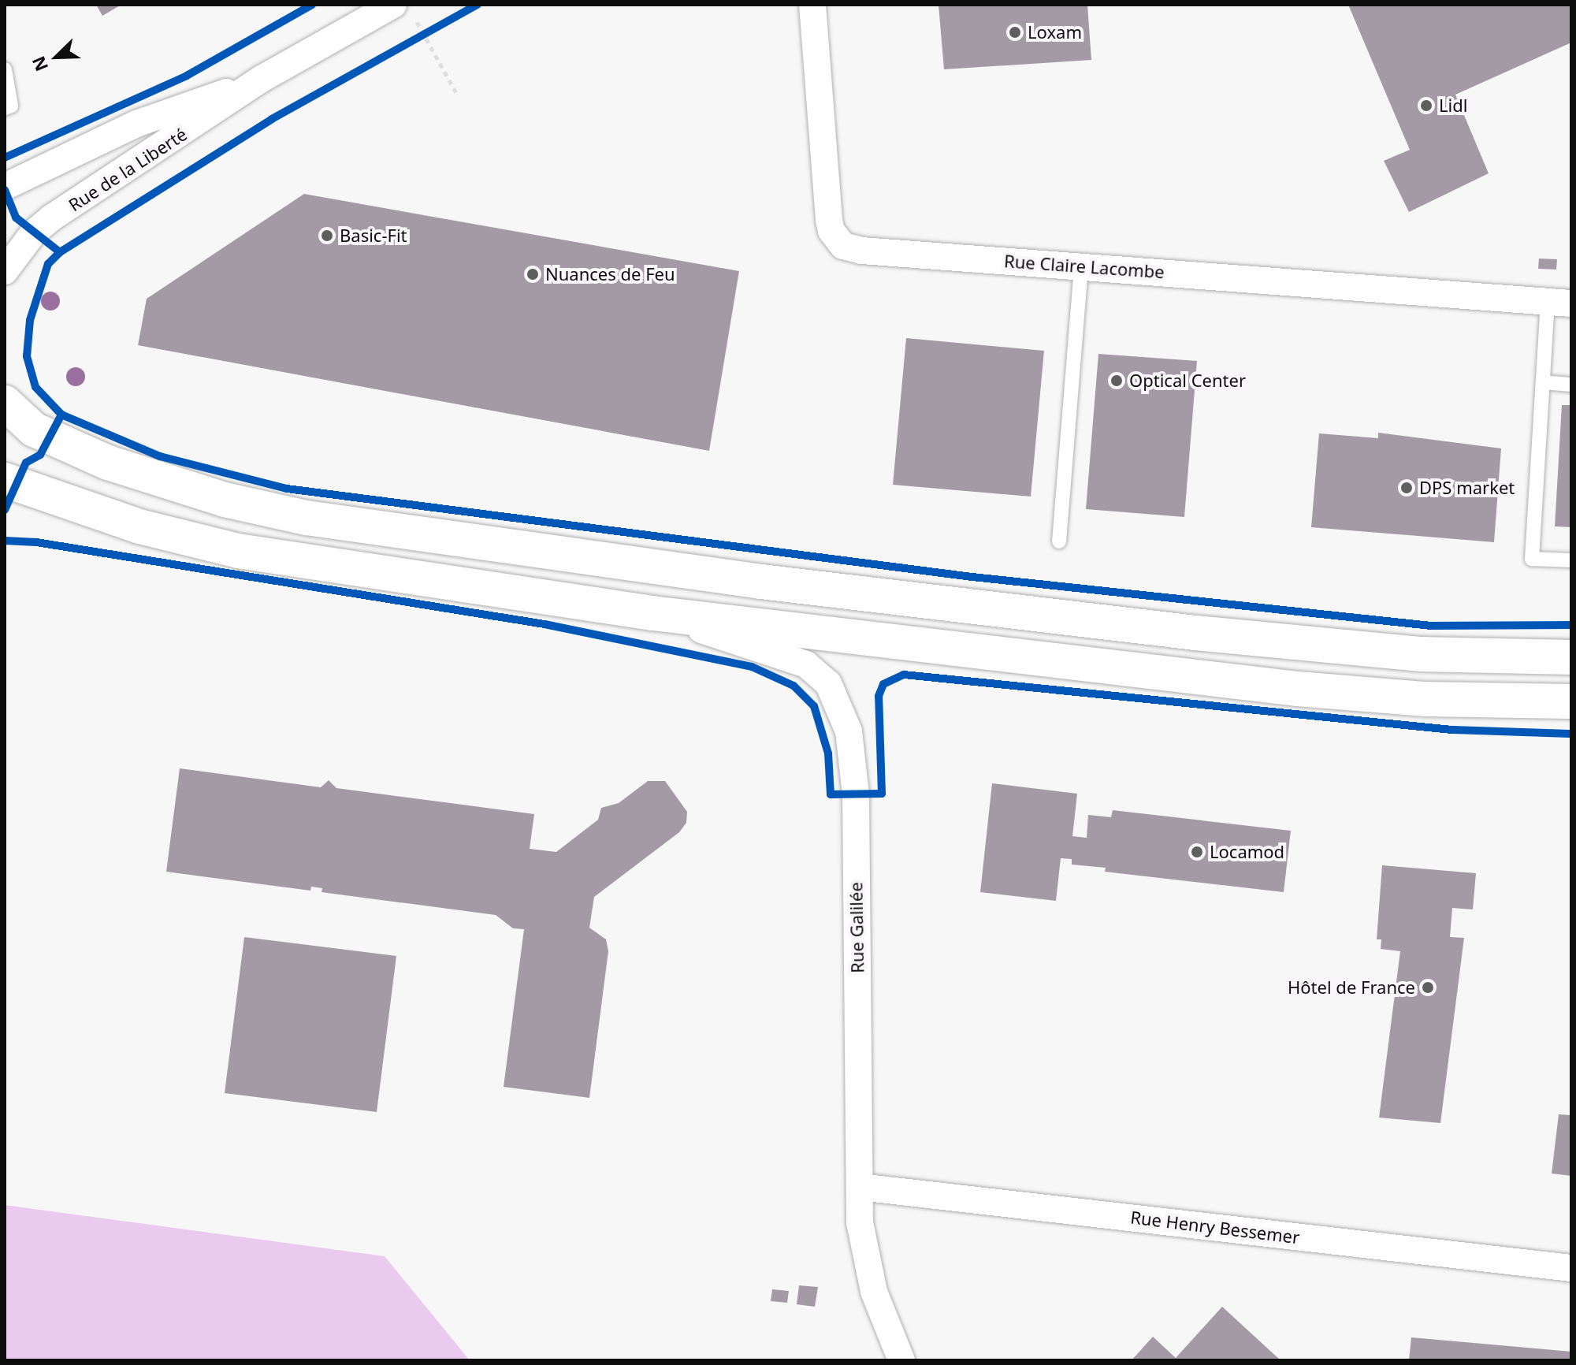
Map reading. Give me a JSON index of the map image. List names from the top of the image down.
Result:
{
  "streets": {
    "street": [
      "Rue de la Liberté",
      "Rue Claire Lacombe",
      "Rue Galilée",
      "Rue Henry Bessemer"
    ]
  },
  "crossings": [
    ["Rue Galilée", "Rue Henry Bessemer"]
  ],
  "places": [
    "Loxam",
    "Lidl",
    "Basic-Fit",
    "Nuances de Feu",
    "Optical Center",
    "DPS market",
    "Locamod",
    "Hôtel de France"
  ],
  "north": "bottom left"
}
